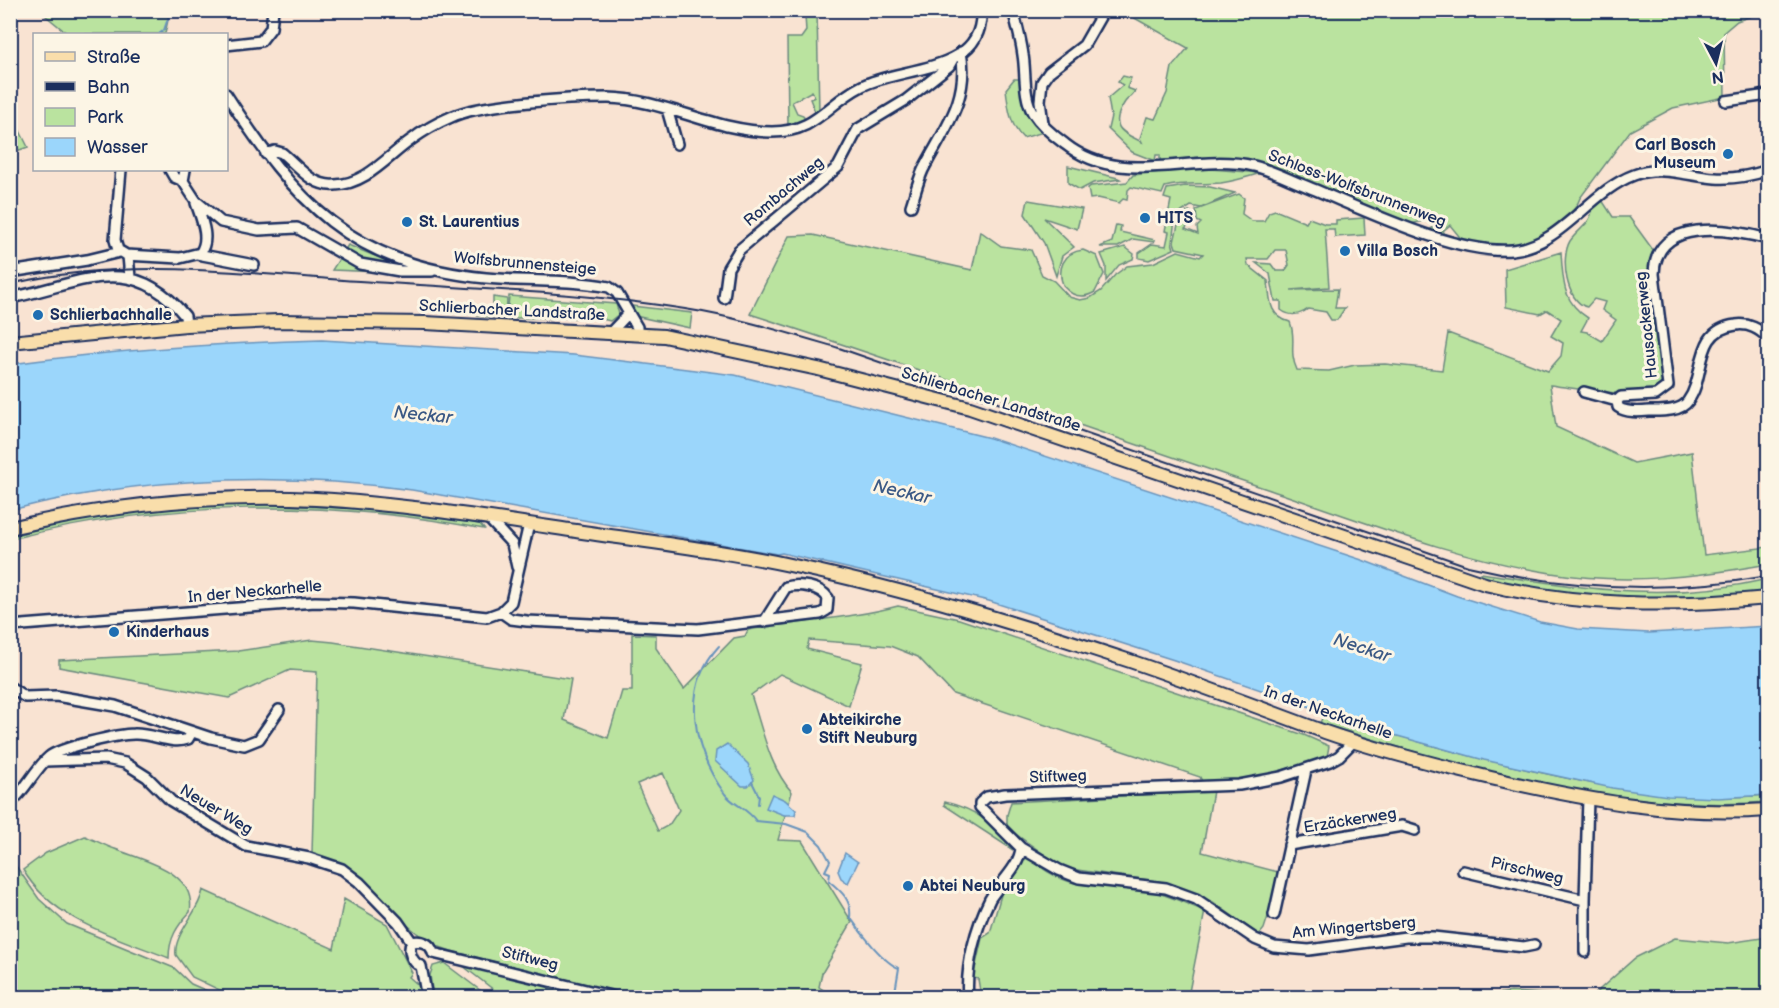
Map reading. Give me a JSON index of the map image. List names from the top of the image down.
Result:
{
  "streets": {
    "main road": ["Schlierbacher Landstraße", "In der Neckarhelle"],
    "street": [
      "Schloss-Wolfsbrunnenweg",
      "Rombachweg",
      "Wolfsbrunnensteige",
      "Hausackerweg",
      "Stiftweg",
      "Neuer Weg",
      "Erzäckerweg",
      "Pirschweg",
      "Am Wingertsberg"
    ]
  },
  "crossings": [
    ["Wolfsbrunnensteige", "Schlierbacher Landstraße"],
    ["In der Neckarhelle", "Stiftweg"],
    ["In der Neckarhelle", "Pirschweg"],
    ["Stiftweg", "Neuer Weg"],
    ["Stiftweg", "Erzäckerweg"],
    ["Stiftweg", "Am Wingertsberg"]
  ],
  "water": ["Neckar"],
  "places": [
    "Carl Bosch Museum",
    "HITS",
    "St. Laurentius",
    "Villa Bosch",
    "Schlierbachhalle",
    "Kinderhaus",
    "Abteikirche Stift Neuburg",
    "Abtei Neuburg"
  ],
  "legend": [
    "Straße",
    "Bahn",
    "Park",
    "Wasser"
  ],
  "north": "bottom"
}
